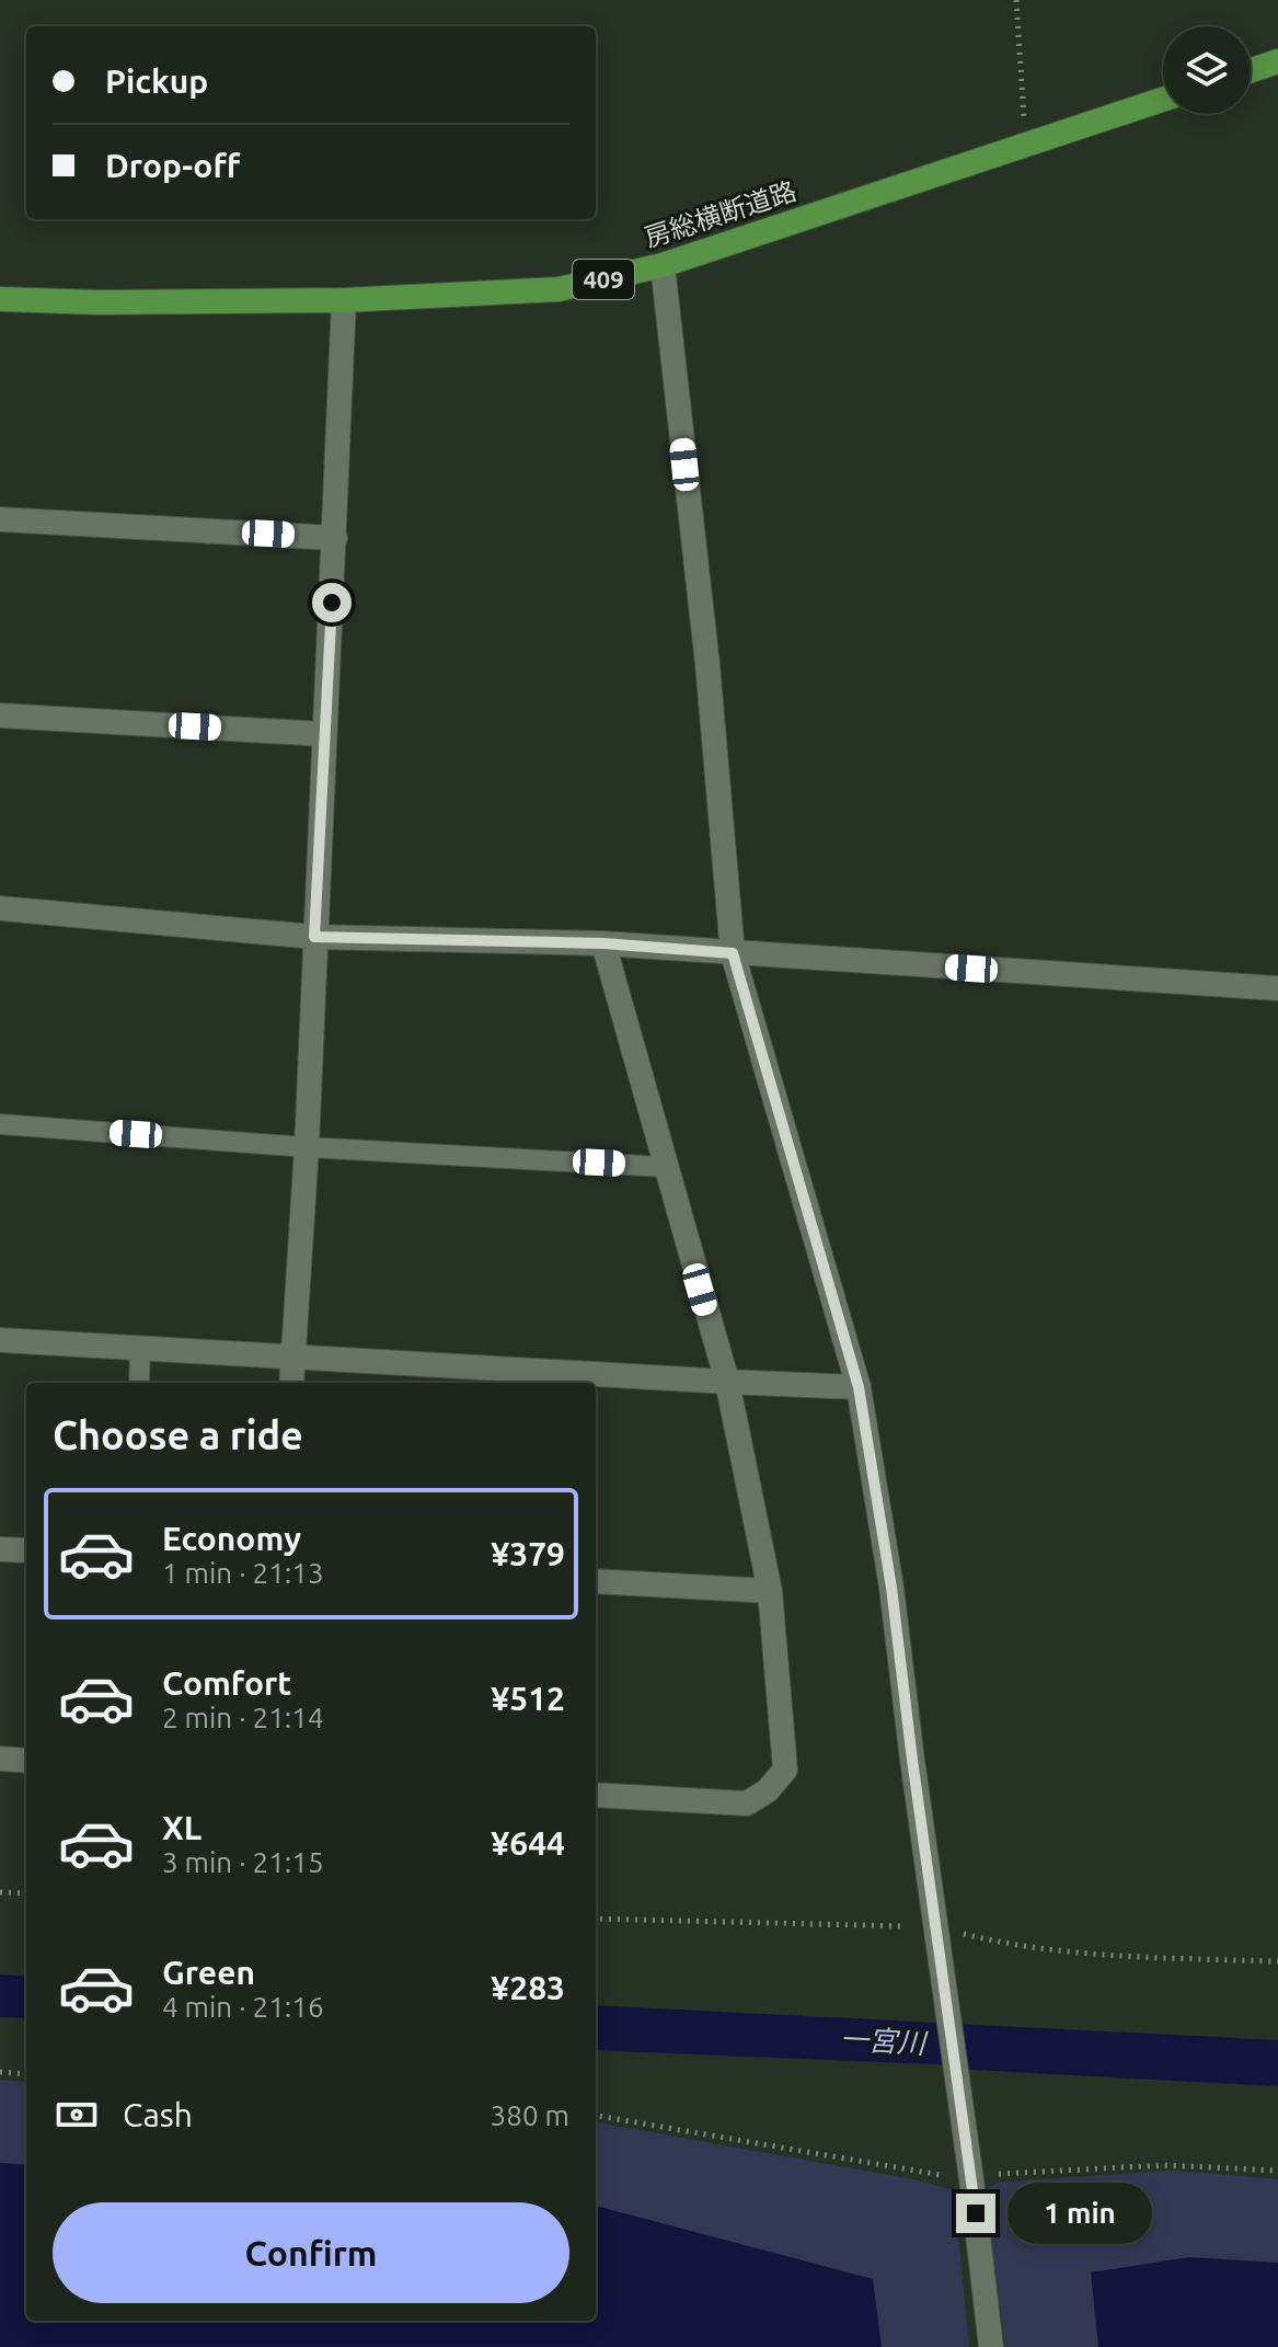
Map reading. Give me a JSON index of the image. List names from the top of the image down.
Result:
{
  "streets": {
    "highway": ["房総横断道路", "409"]
  },
  "water": ["一宮川"],
  "page": {
    "banner": ["Pickup", "Drop-off"],
    "heading": "Choose a ride",
    "list": [
      {
        "name": "Economy",
        "note": "1 min · 21:13",
        "value": "¥379"
      },
      {
        "name": "Comfort",
        "note": "2 min · 21:14",
        "value": "¥512"
      },
      {
        "name": "XL",
        "note": "3 min · 21:15",
        "value": "¥644"
      },
      {
        "name": "Green",
        "note": "4 min · 21:16",
        "value": "¥283"
      }
    ],
    "pay": ["Cash", "380 m"],
    "bubble": "1 min",
    "buttons": "Confirm"
  }
}
